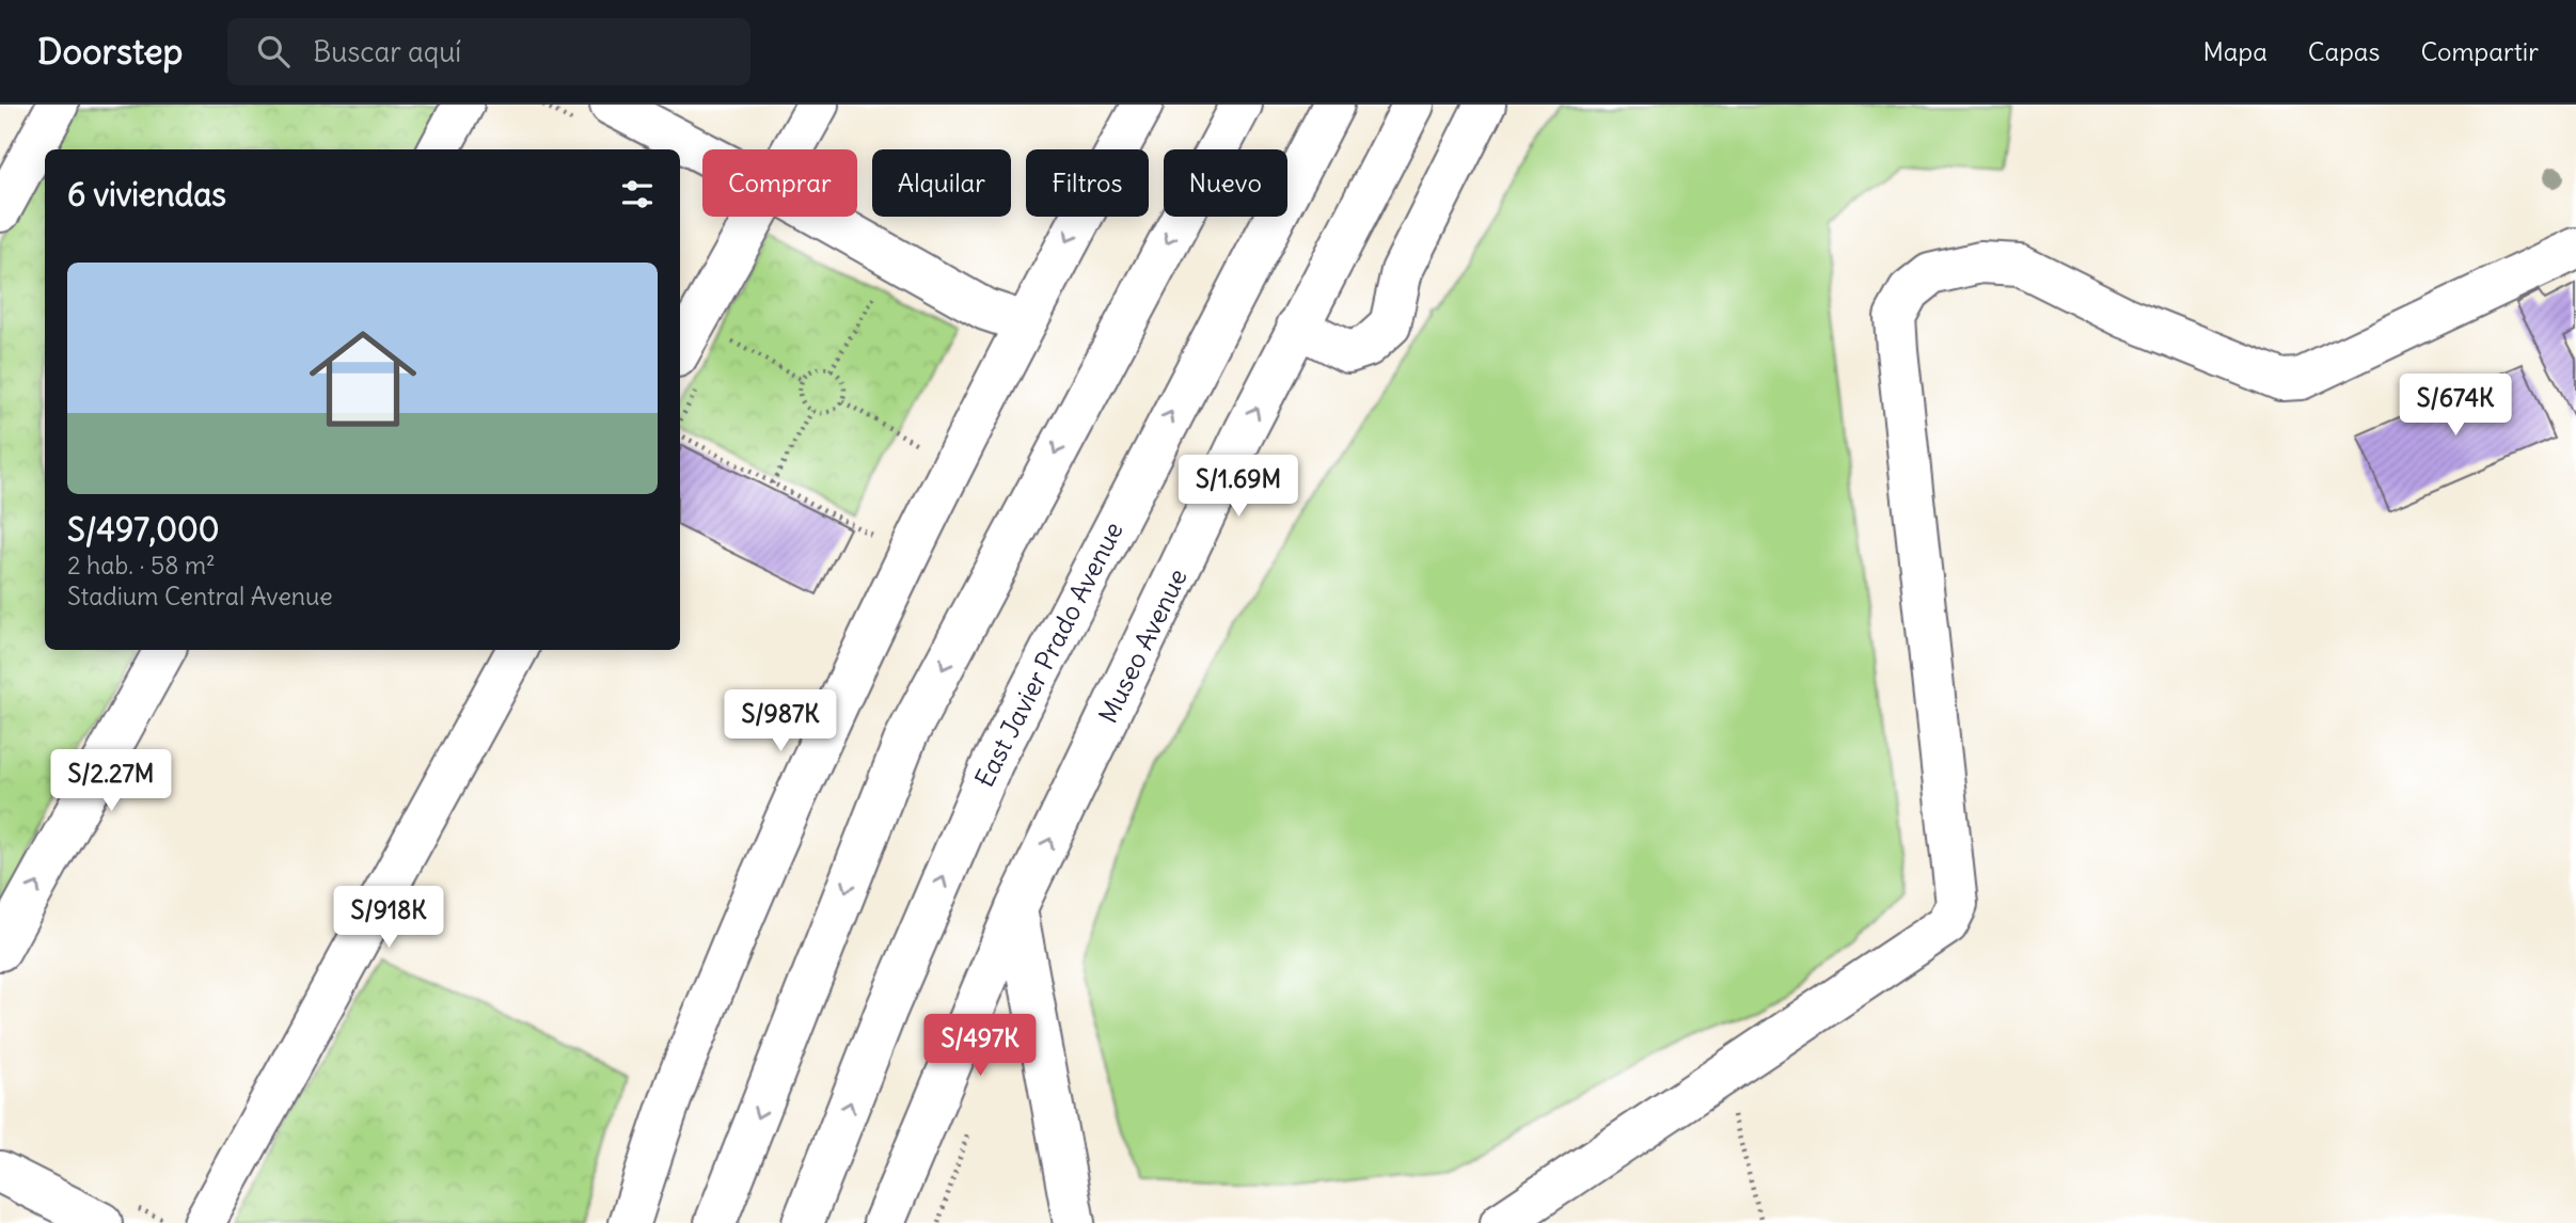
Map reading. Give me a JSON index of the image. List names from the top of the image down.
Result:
{
  "streets": {
    "street": ["Museo Avenue", "East Javier Prado Avenue"]
  },
  "page": {
    "header": "Doorstep",
    "search": "Buscar aquí",
    "nav": ["Mapa", "Capas", "Compartir"],
    "chip": [
      "Comprar",
      "Alquilar",
      "Filtros",
      "Nuevo"
    ],
    "heading": "6 viviendas",
    "list": [
      {
        "name": "S/497,000",
        "note": "2 hab. · 58 m² · Stadium Central Avenue"
      }
    ],
    "price": [
      "S/674K",
      "S/1.69M",
      "S/987K",
      "S/2.27M",
      "S/918K",
      "S/497K"
    ]
  }
}
